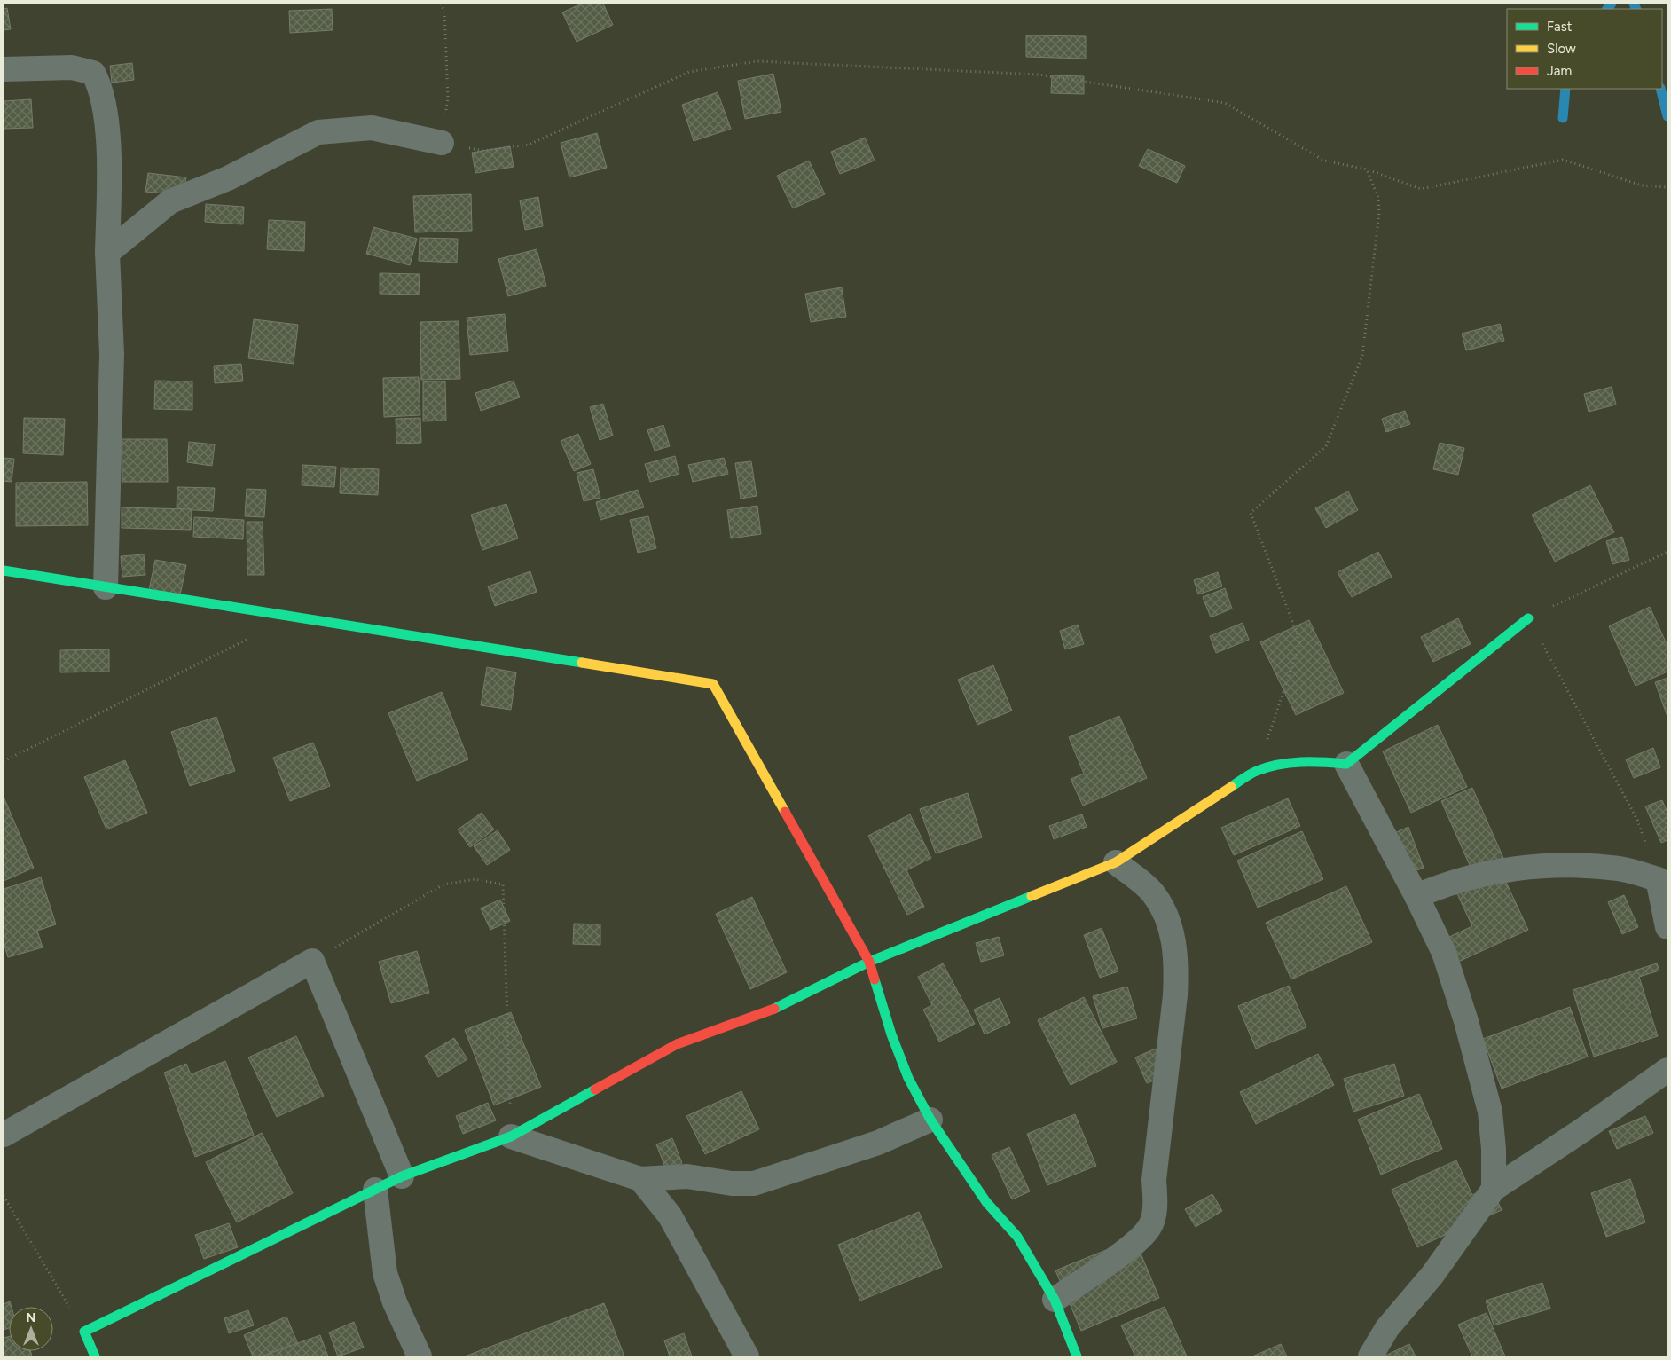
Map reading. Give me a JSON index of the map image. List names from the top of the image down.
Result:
{
  "legend": ["Fast", "Slow", "Jam"],
  "north": "top"
}
